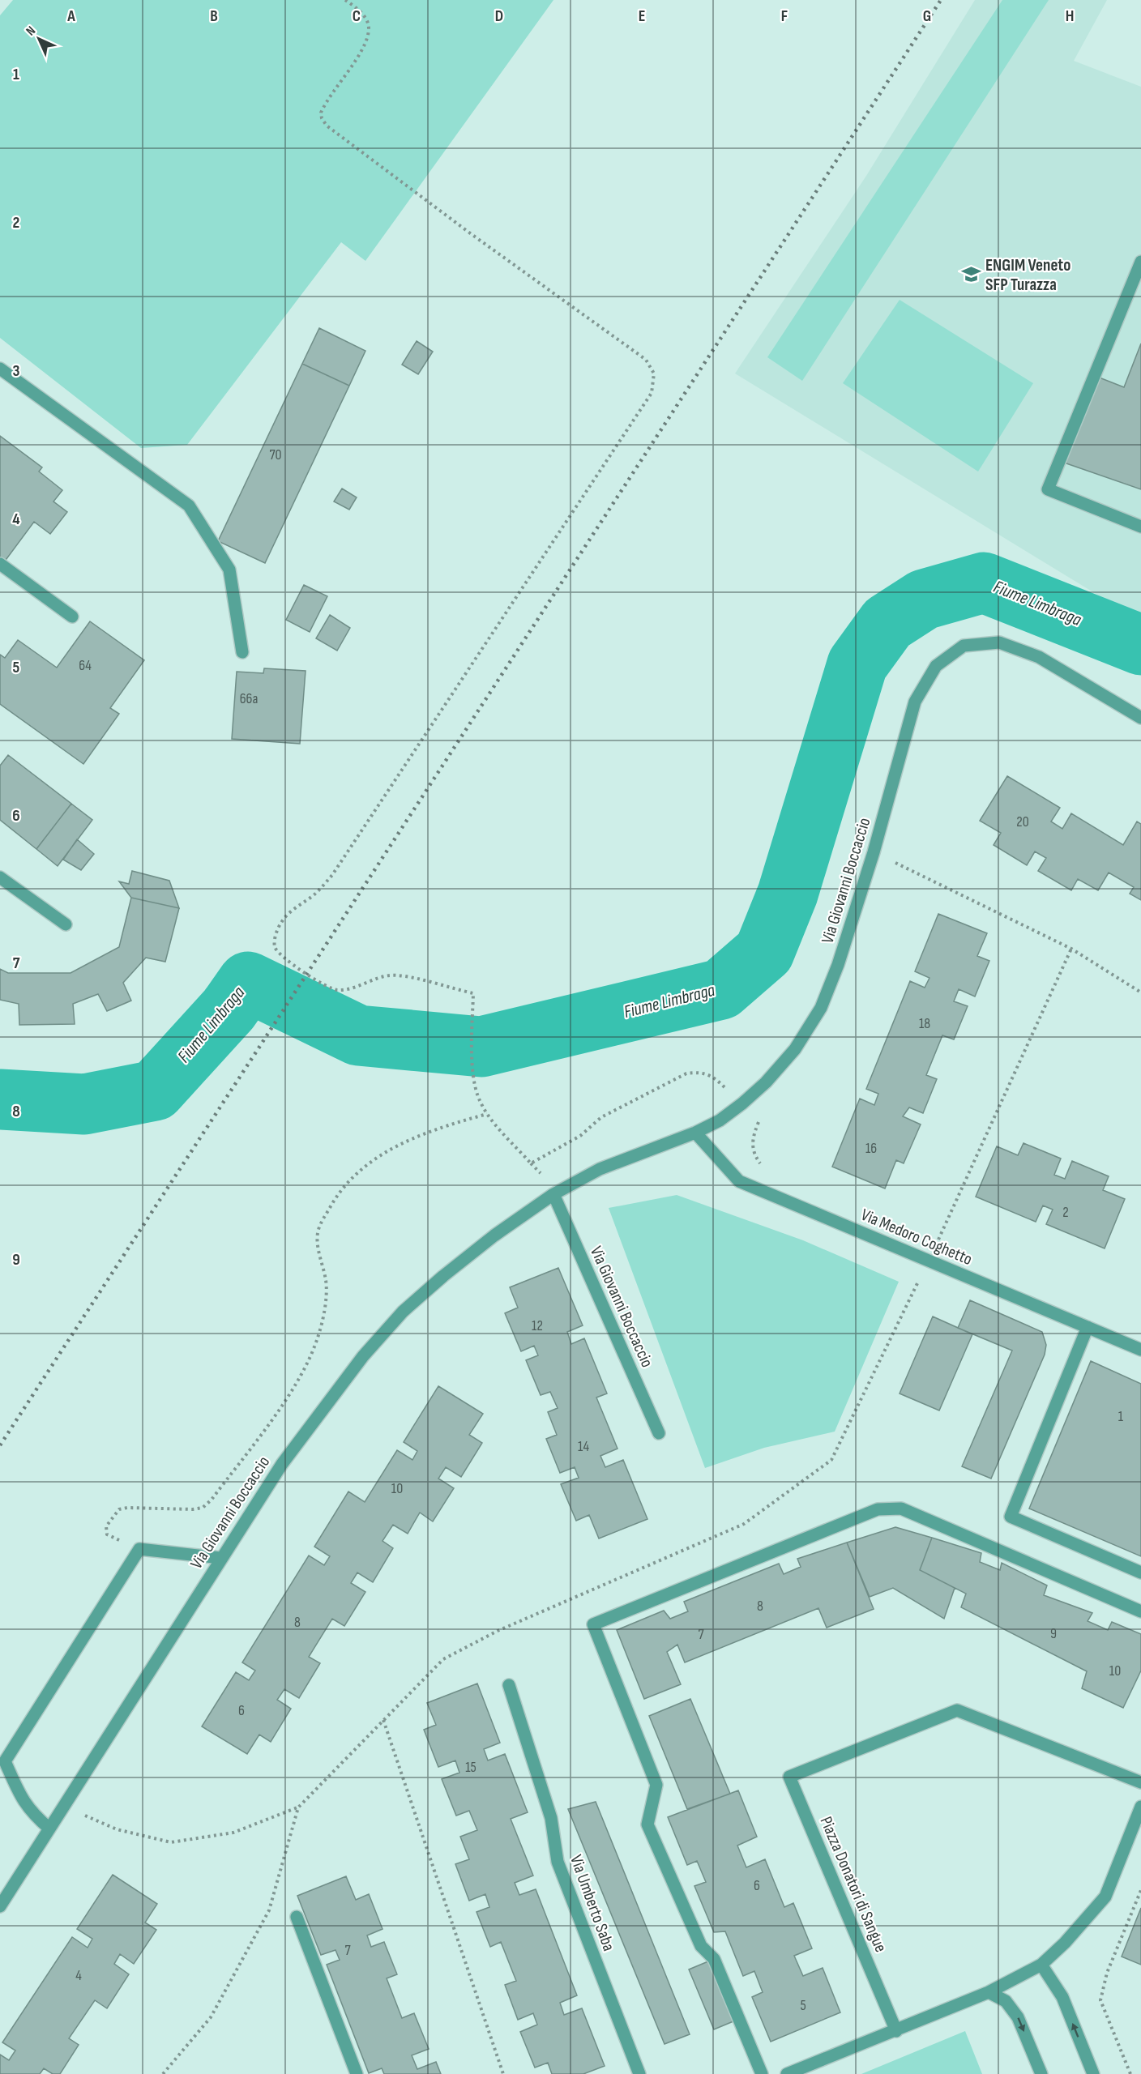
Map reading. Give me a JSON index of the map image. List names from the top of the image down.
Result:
{
  "streets": {
    "street": [
      "Via Giovanni Boccaccio",
      "Via Medoro Coghetto",
      "Piazza Donatori di Sangue",
      "Via Umberto Saba"
    ]
  },
  "crossings": [
    ["Via Giovanni Boccaccio", "Via Medoro Coghetto"]
  ],
  "water": ["Fiume Limbraga"],
  "places": {
    "school or university": ["ENGIM Veneto SFP Turazza"]
  },
  "house_numbers": [
    "70",
    "64",
    "66a",
    "20",
    "18",
    "16",
    "2",
    "12",
    "1",
    "14",
    "10",
    "8",
    "8",
    "9",
    "7",
    "10",
    "6",
    "15",
    "6",
    "7",
    "4",
    "5"
  ],
  "north": "top left",
  "grid": {
    "columns": [
      "A",
      "B",
      "C",
      "D",
      "E",
      "F",
      "G",
      "H"
    ],
    "rows": [
      "1",
      "2",
      "3",
      "4",
      "5",
      "6",
      "7",
      "8",
      "9"
    ]
  }
}
